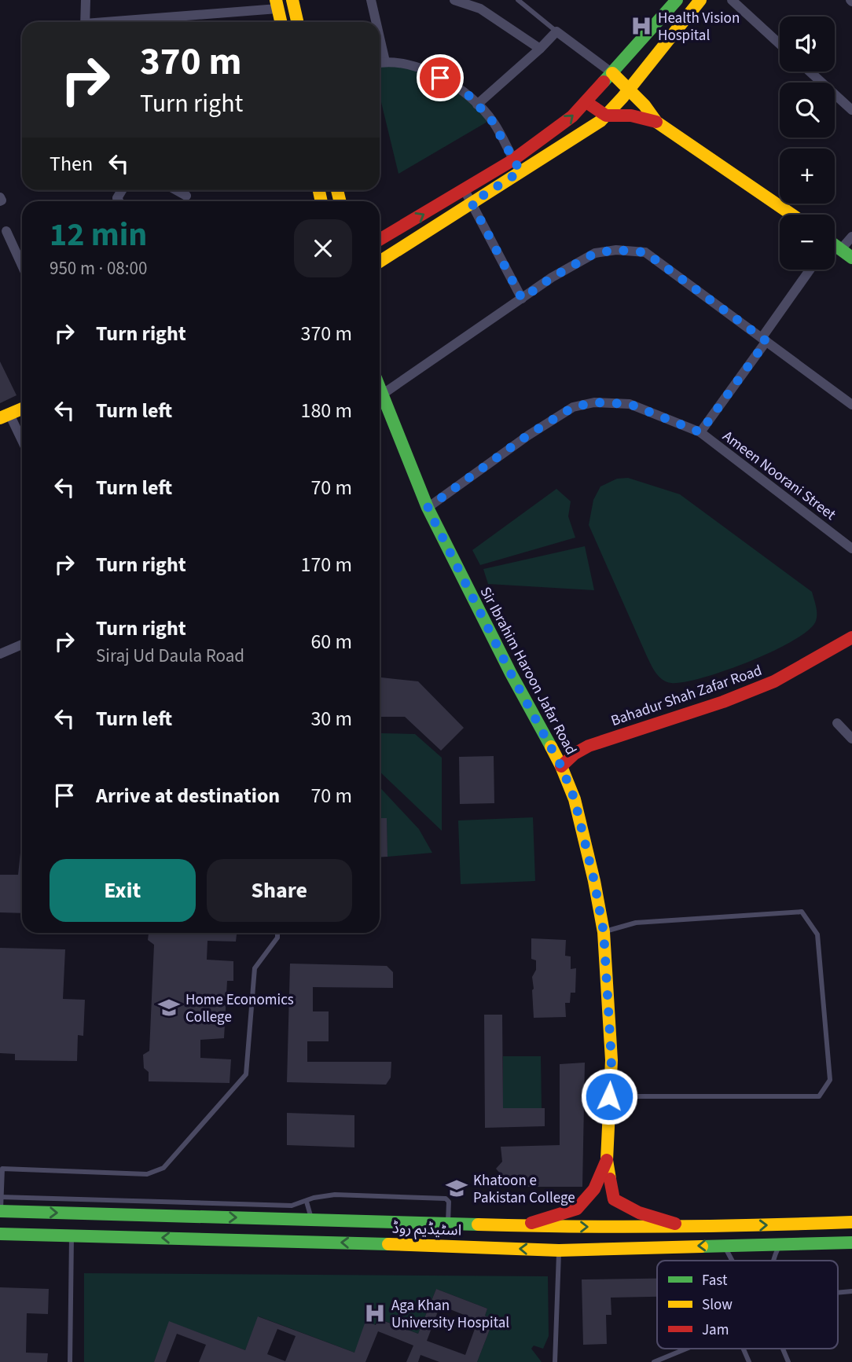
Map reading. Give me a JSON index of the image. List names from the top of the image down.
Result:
{
  "streets": {
    "main road": ["Sir Ibrahim Haroon Jafar Road", "Bahadur Shah Zafar Road", "اسٹیڈیم روڈ"],
    "street": ["Ameen Noorani Street"]
  },
  "crossings": [
    ["Ameen Noorani Street", "Sir Ibrahim Haroon Jafar Road"],
    ["Sir Ibrahim Haroon Jafar Road", "Bahadur Shah Zafar Road"]
  ],
  "places": {
    "hospital": ["Health Vision Hospital", "Aga Khan University Hospital"],
    "school or university": ["Home Economics College", "Khatoon e Pakistan College"]
  },
  "legend": ["Fast", "Slow", "Jam"],
  "page": {
    "map_buttons": ["+", "−"],
    "turn": ["370 m", "Turn right"],
    "then": "Then",
    "heading": ["12 min", "950 m · 08:00"],
    "list": [
      {
        "name": "Turn right",
        "value": "370 m"
      },
      {
        "name": "Turn left",
        "value": "180 m"
      },
      {
        "name": "Turn left",
        "value": "70 m"
      },
      {
        "name": "Turn right",
        "value": "170 m"
      },
      {
        "name": "Turn right",
        "note": "Siraj Ud Daula Road",
        "value": "60 m"
      },
      {
        "name": "Turn left",
        "value": "30 m"
      },
      {
        "name": "Arrive at destination",
        "value": "70 m"
      }
    ],
    "buttons": ["Exit", "Share"]
  }
}
